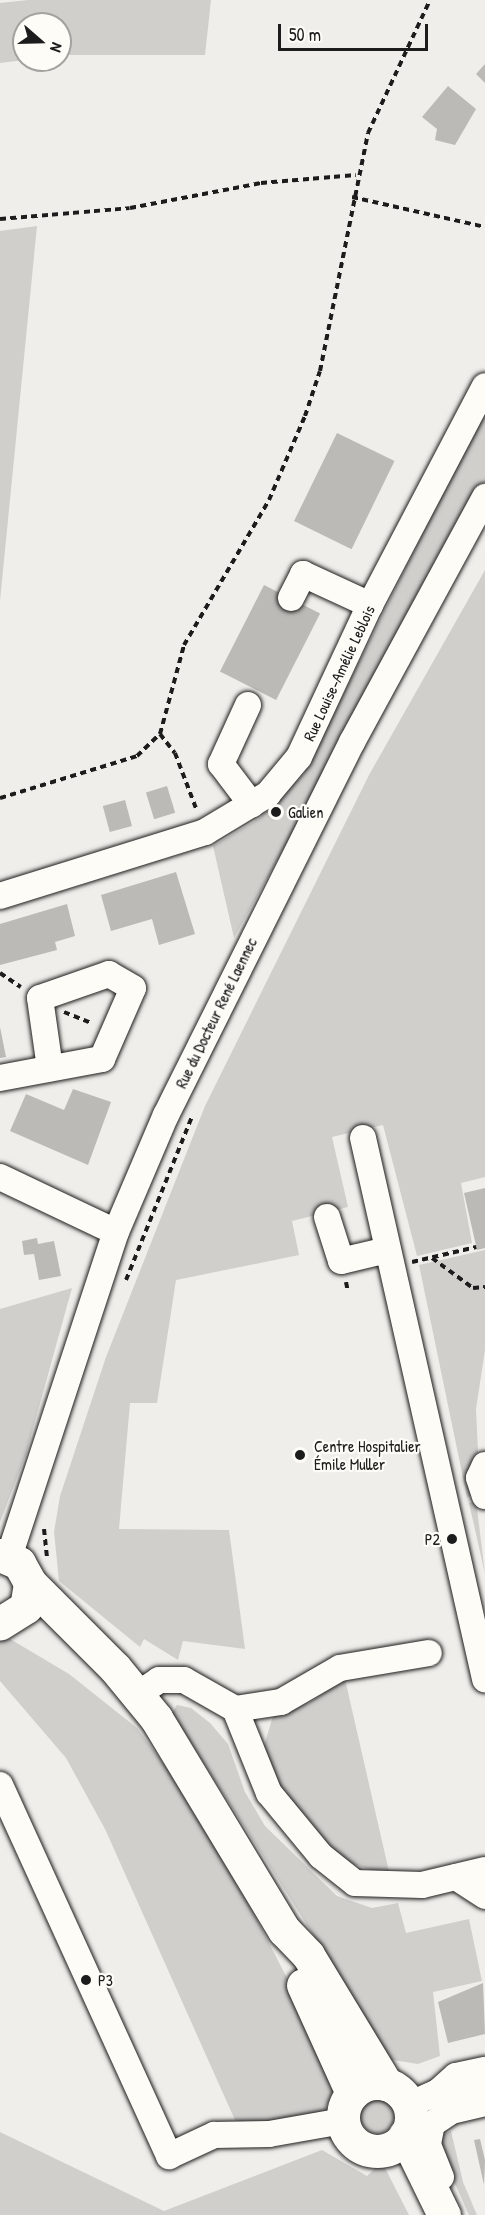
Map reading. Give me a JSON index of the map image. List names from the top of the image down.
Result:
{
  "streets": {
    "street": ["Rue Louise-Amélie Leblois", "Rue du Docteur René Laennec"]
  },
  "places": [
    "Galien",
    "Centre Hospitalier Émile Muller",
    "P2",
    "P3"
  ],
  "scale_bar": "50 m",
  "north": "right"
}
